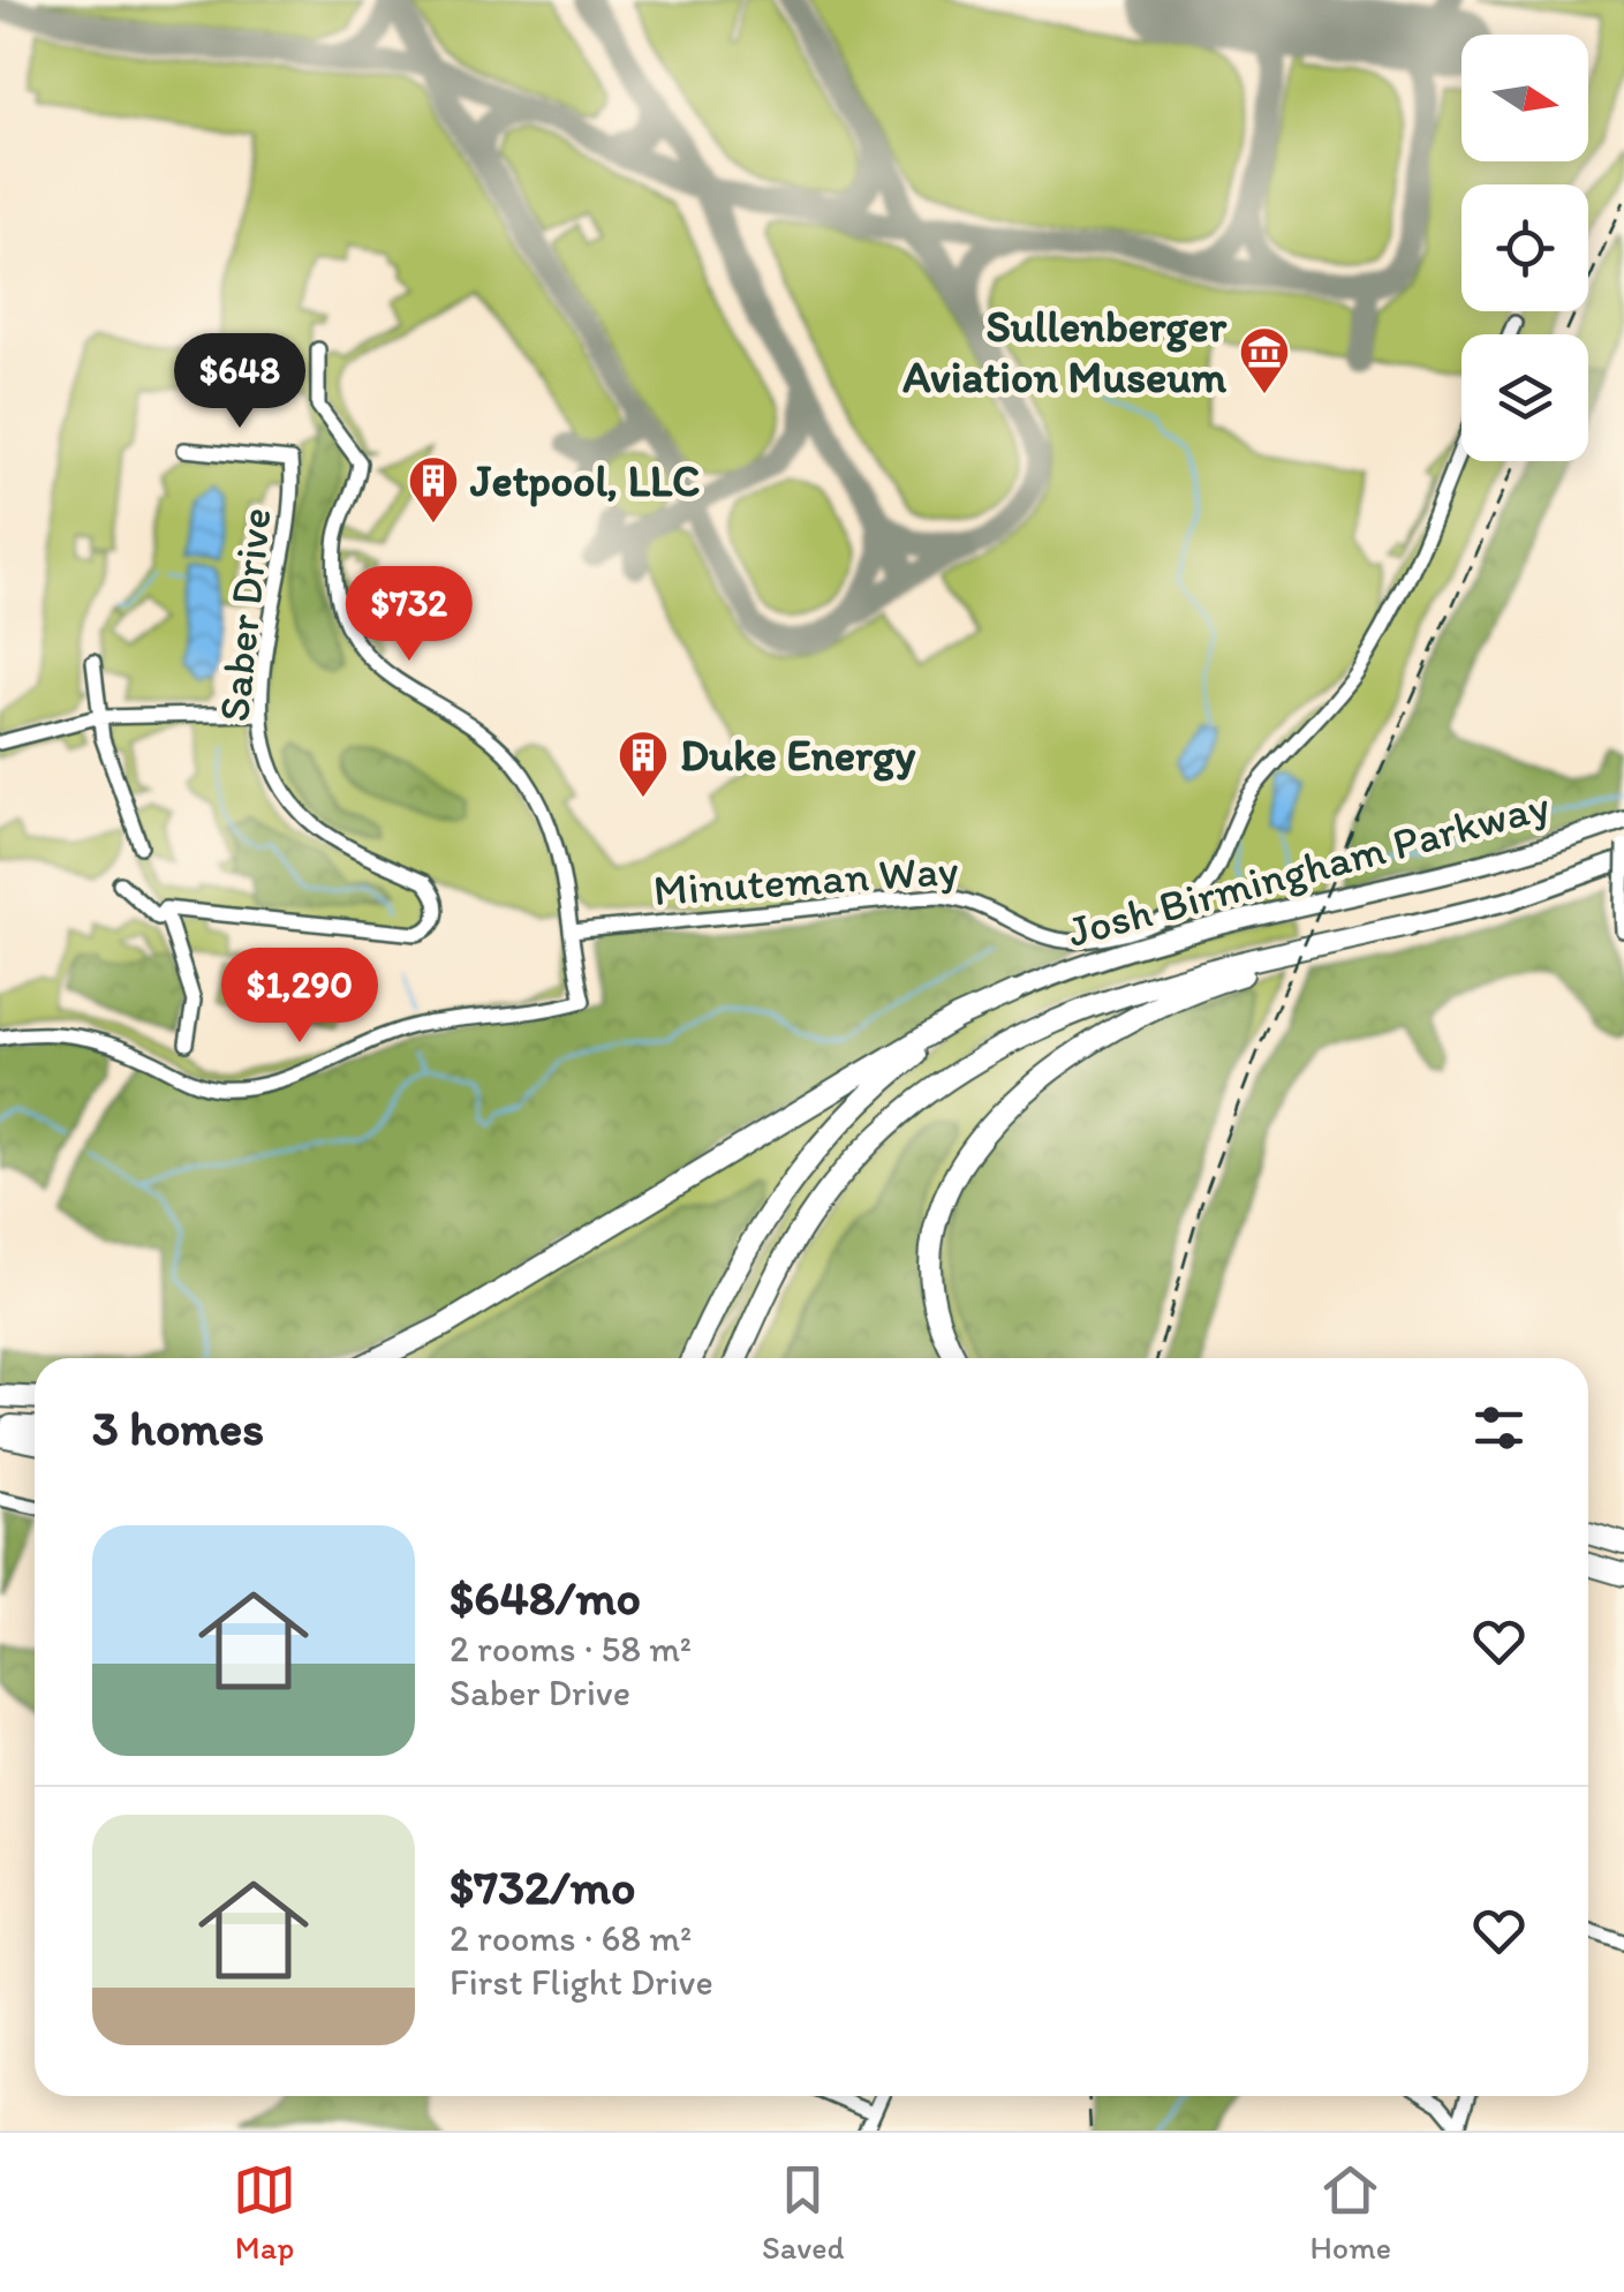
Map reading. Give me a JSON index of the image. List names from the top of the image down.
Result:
{
  "streets": {
    "main road": ["Josh Birmingham Parkway"],
    "street": ["Saber Drive", "Minuteman Way"]
  },
  "places": {
    "museum": ["Sullenberger Aviation Museum"],
    "building": ["Jetpool, LLC", "Duke Energy"]
  },
  "north": "right",
  "page": {
    "price": ["$648", "$732", "$1,290"],
    "heading": "3 homes",
    "list": [
      {
        "name": "$648/mo",
        "note": "2 rooms · 58 m² · Saber Drive"
      },
      {
        "name": "$732/mo",
        "note": "2 rooms · 68 m² · First Flight Drive"
      }
    ],
    "tabs": ["Map", "Saved", "Home"]
  }
}
